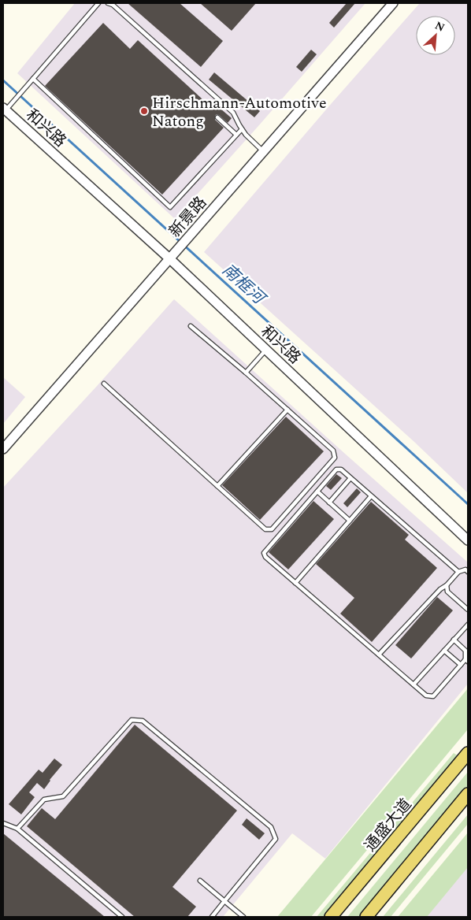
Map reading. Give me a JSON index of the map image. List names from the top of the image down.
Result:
{
  "streets": {
    "main road": ["通盛大道"],
    "street": ["和兴路", "新景路"]
  },
  "crossings": [
    ["和兴路", "新景路"]
  ],
  "water": ["南框河"],
  "places": ["Hirschmann-Automotive Natong"],
  "north": "top right"
}
